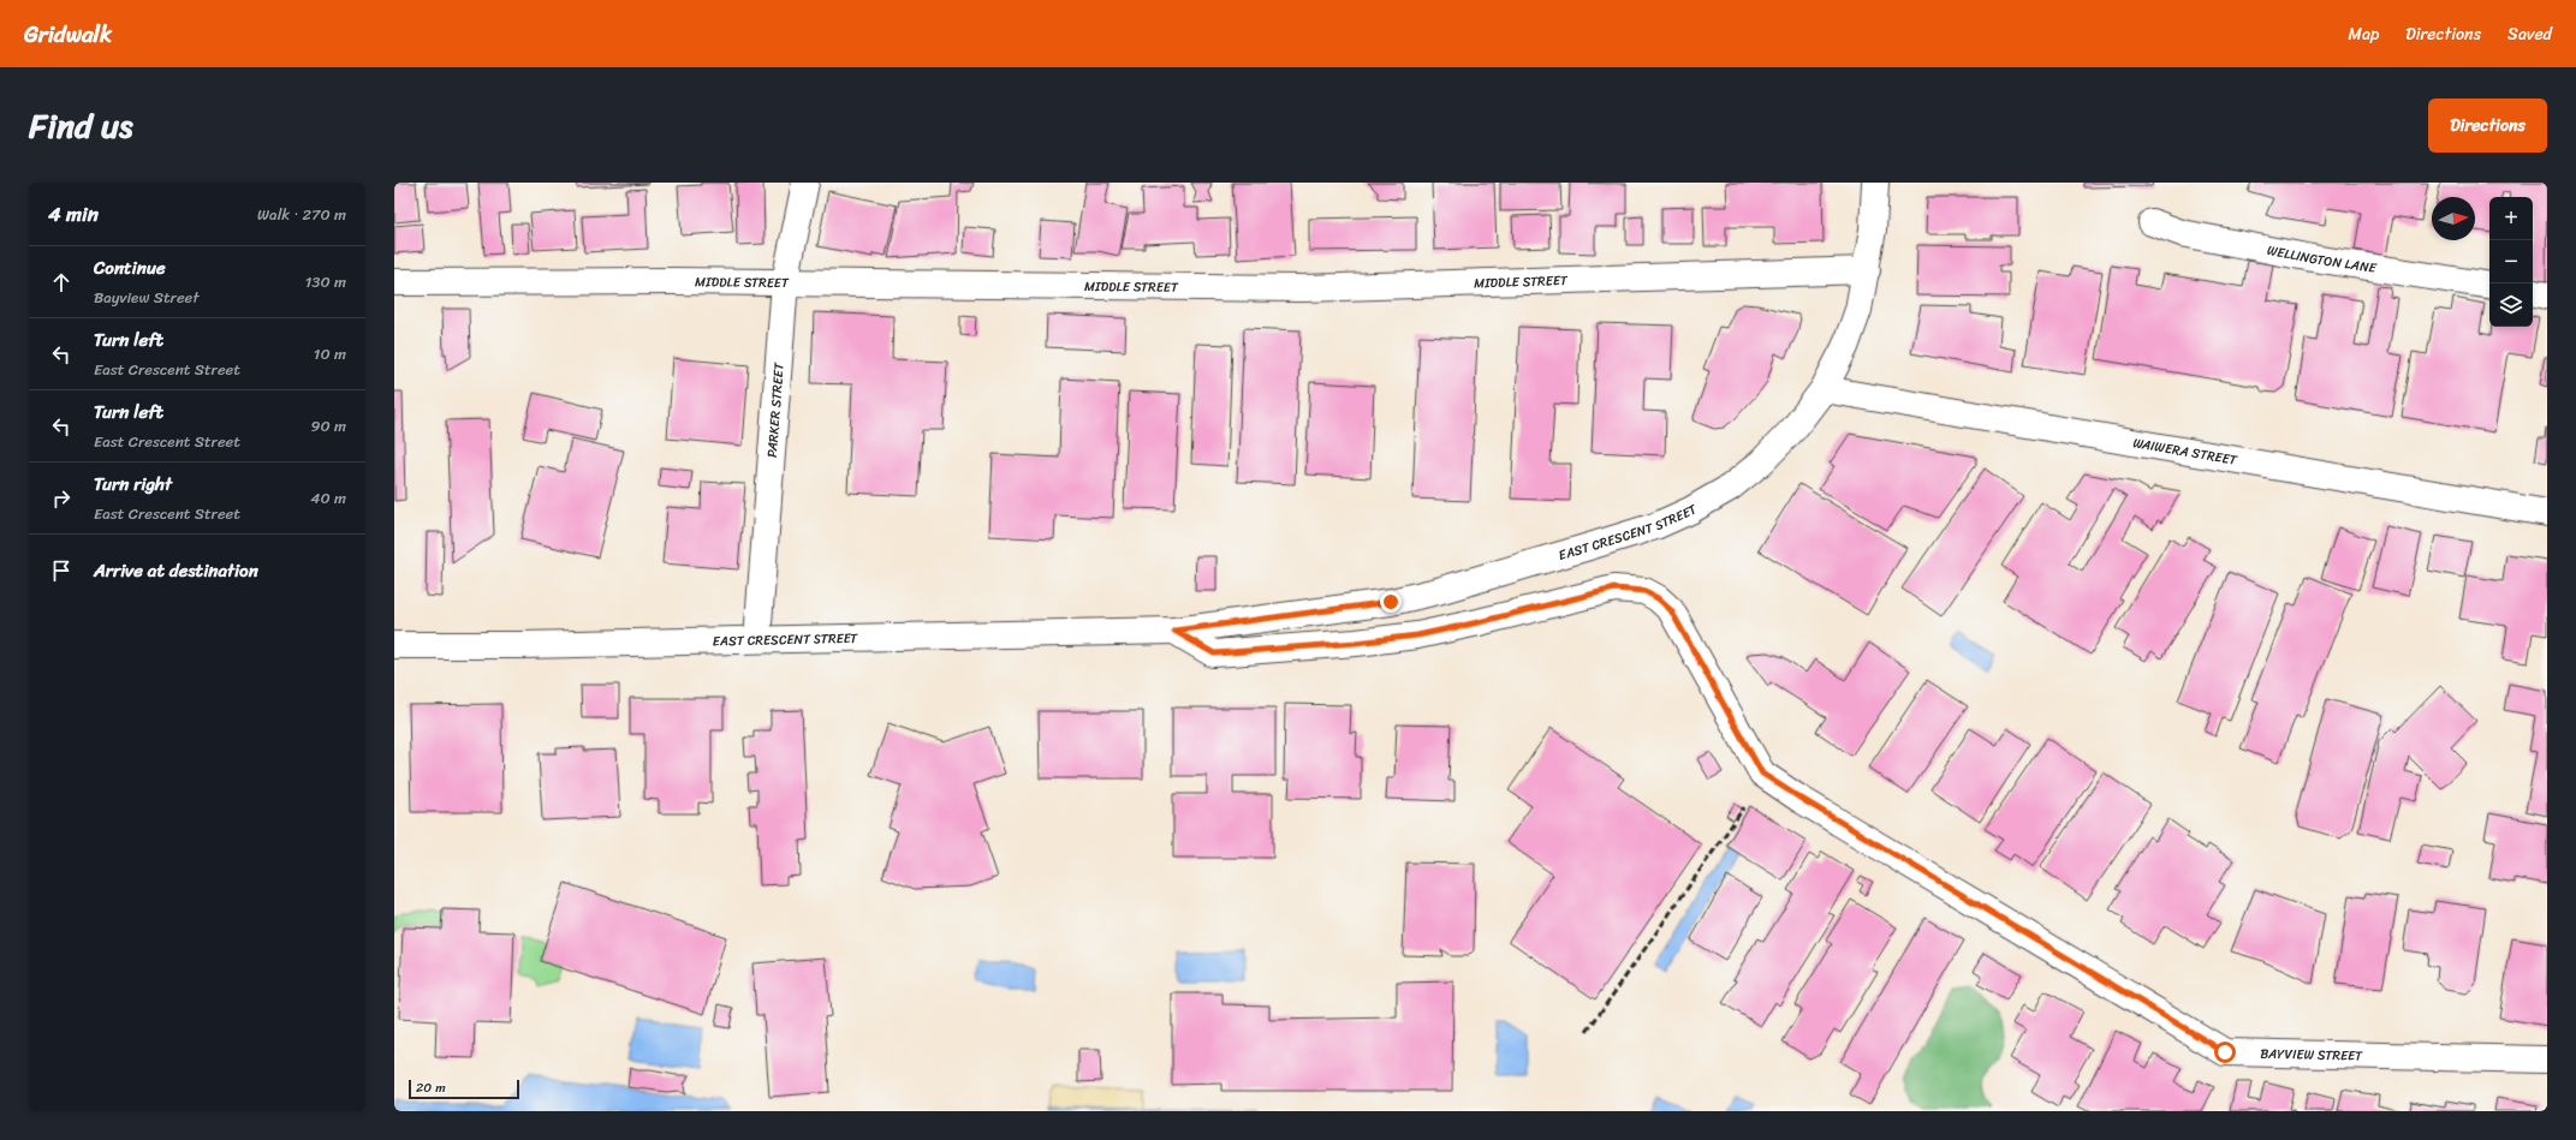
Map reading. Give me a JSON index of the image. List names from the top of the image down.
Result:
{
  "streets": {
    "street": [
      "WELLINGTON LANE",
      "MIDDLE STREET",
      "PARKER STREET",
      "WAIWERA STREET",
      "EAST CRESCENT STREET",
      "BAYVIEW STREET"
    ]
  },
  "crossings": [
    ["MIDDLE STREET", "PARKER STREET"],
    ["MIDDLE STREET", "EAST CRESCENT STREET"],
    ["PARKER STREET", "EAST CRESCENT STREET"],
    ["WAIWERA STREET", "EAST CRESCENT STREET"],
    ["EAST CRESCENT STREET", "BAYVIEW STREET"]
  ],
  "scale_bar": "20 m",
  "north": "right",
  "page": {
    "header": "Gridwalk",
    "nav": ["Map", "Directions", "Saved"],
    "title": "Find us",
    "buttons": "Directions",
    "heading": ["4 min", "Walk · 270 m"],
    "map_buttons": ["+", "−"],
    "list": [
      ["Continue", "Bayview Street", "130 m"],
      ["Turn left", "East Crescent Street", "10 m"],
      ["Turn left", "East Crescent Street", "90 m"],
      ["Turn right", "East Crescent Street", "40 m"],
      "Arrive at destination"
    ],
    "scale": "20 m"
  }
}
